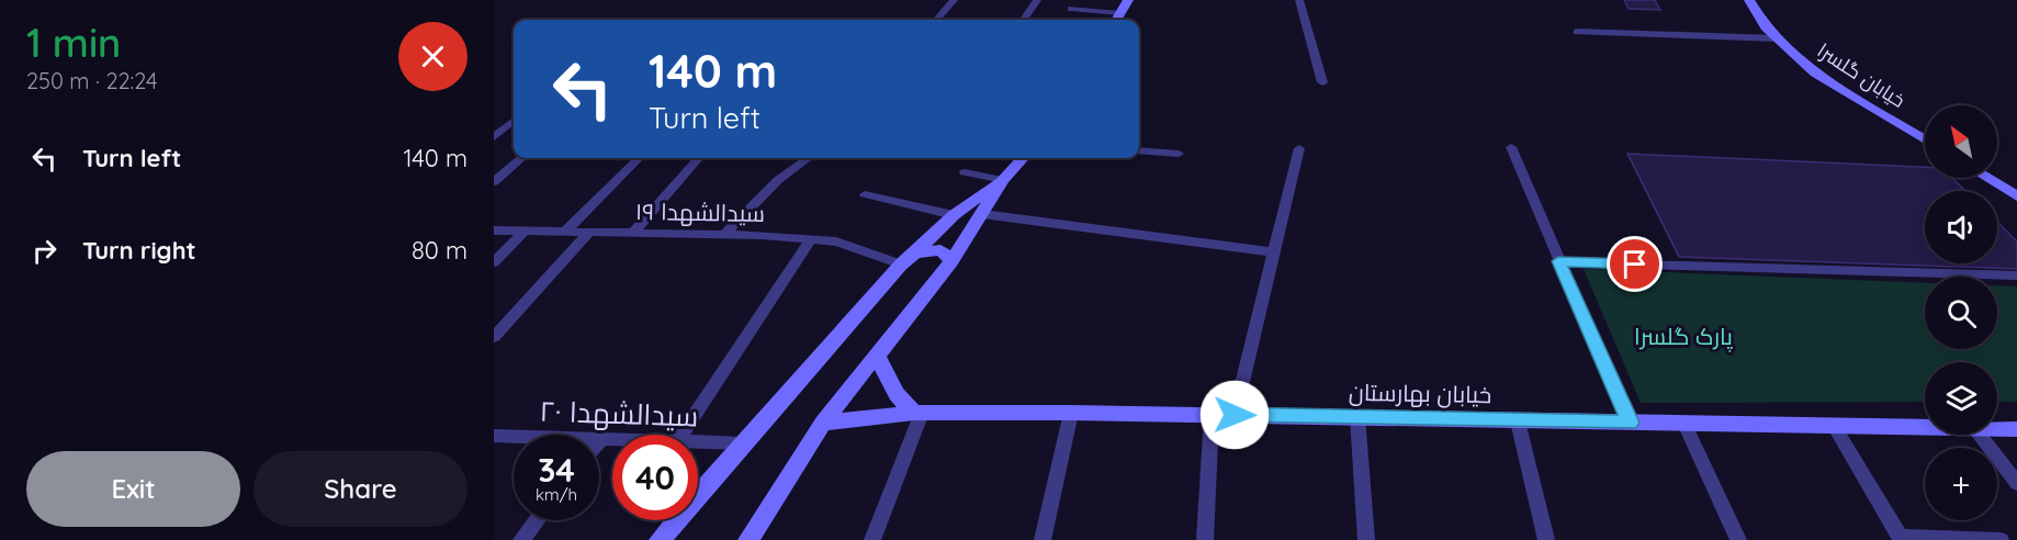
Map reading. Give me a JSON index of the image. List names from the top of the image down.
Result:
{
  "streets": {
    "street": [
      "خیابان گلسرا",
      "سیدالشهدا ۱۹",
      "خیابان بهارستان",
      "سیدالشهدا ۲۰"
    ]
  },
  "parks": ["پارک گلسرا"],
  "north": "top left",
  "page": {
    "heading": ["1 min", "250 m · 22:24"],
    "turn": ["140 m", "Turn left"],
    "map_buttons": "+",
    "list": [
      {
        "name": "Turn left",
        "value": "140 m"
      },
      {
        "name": "Turn right",
        "value": "80 m"
      }
    ],
    "speed": "34 km/h",
    "limit": "40",
    "buttons": ["Exit", "Share"]
  }
}
